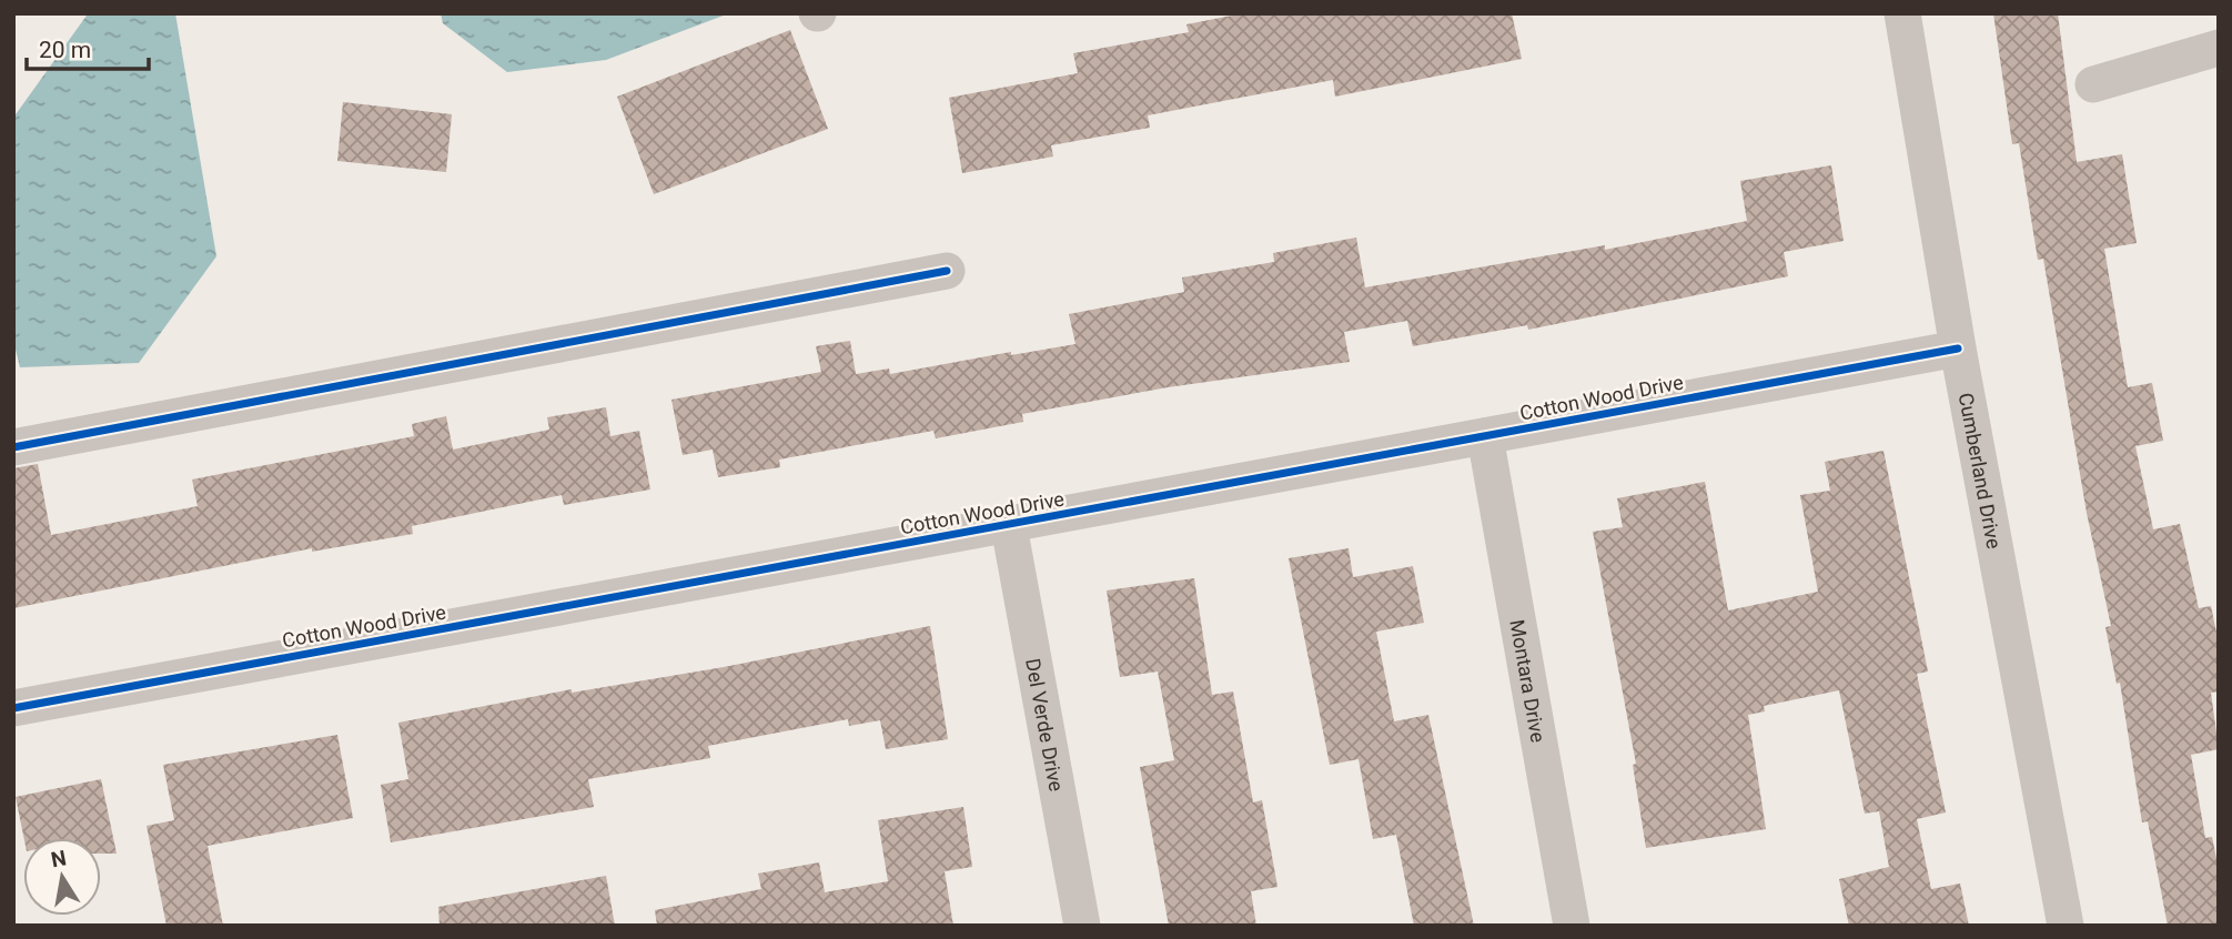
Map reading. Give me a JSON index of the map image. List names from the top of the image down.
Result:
{
  "streets": {
    "street": [
      "Cotton Wood Drive",
      "Cumberland Drive",
      "Montara Drive",
      "Del Verde Drive"
    ]
  },
  "crossings": [
    ["Cotton Wood Drive", "Cumberland Drive"],
    ["Cotton Wood Drive", "Montara Drive"],
    ["Cotton Wood Drive", "Del Verde Drive"]
  ],
  "scale_bar": "20 m",
  "north": "top"
}
